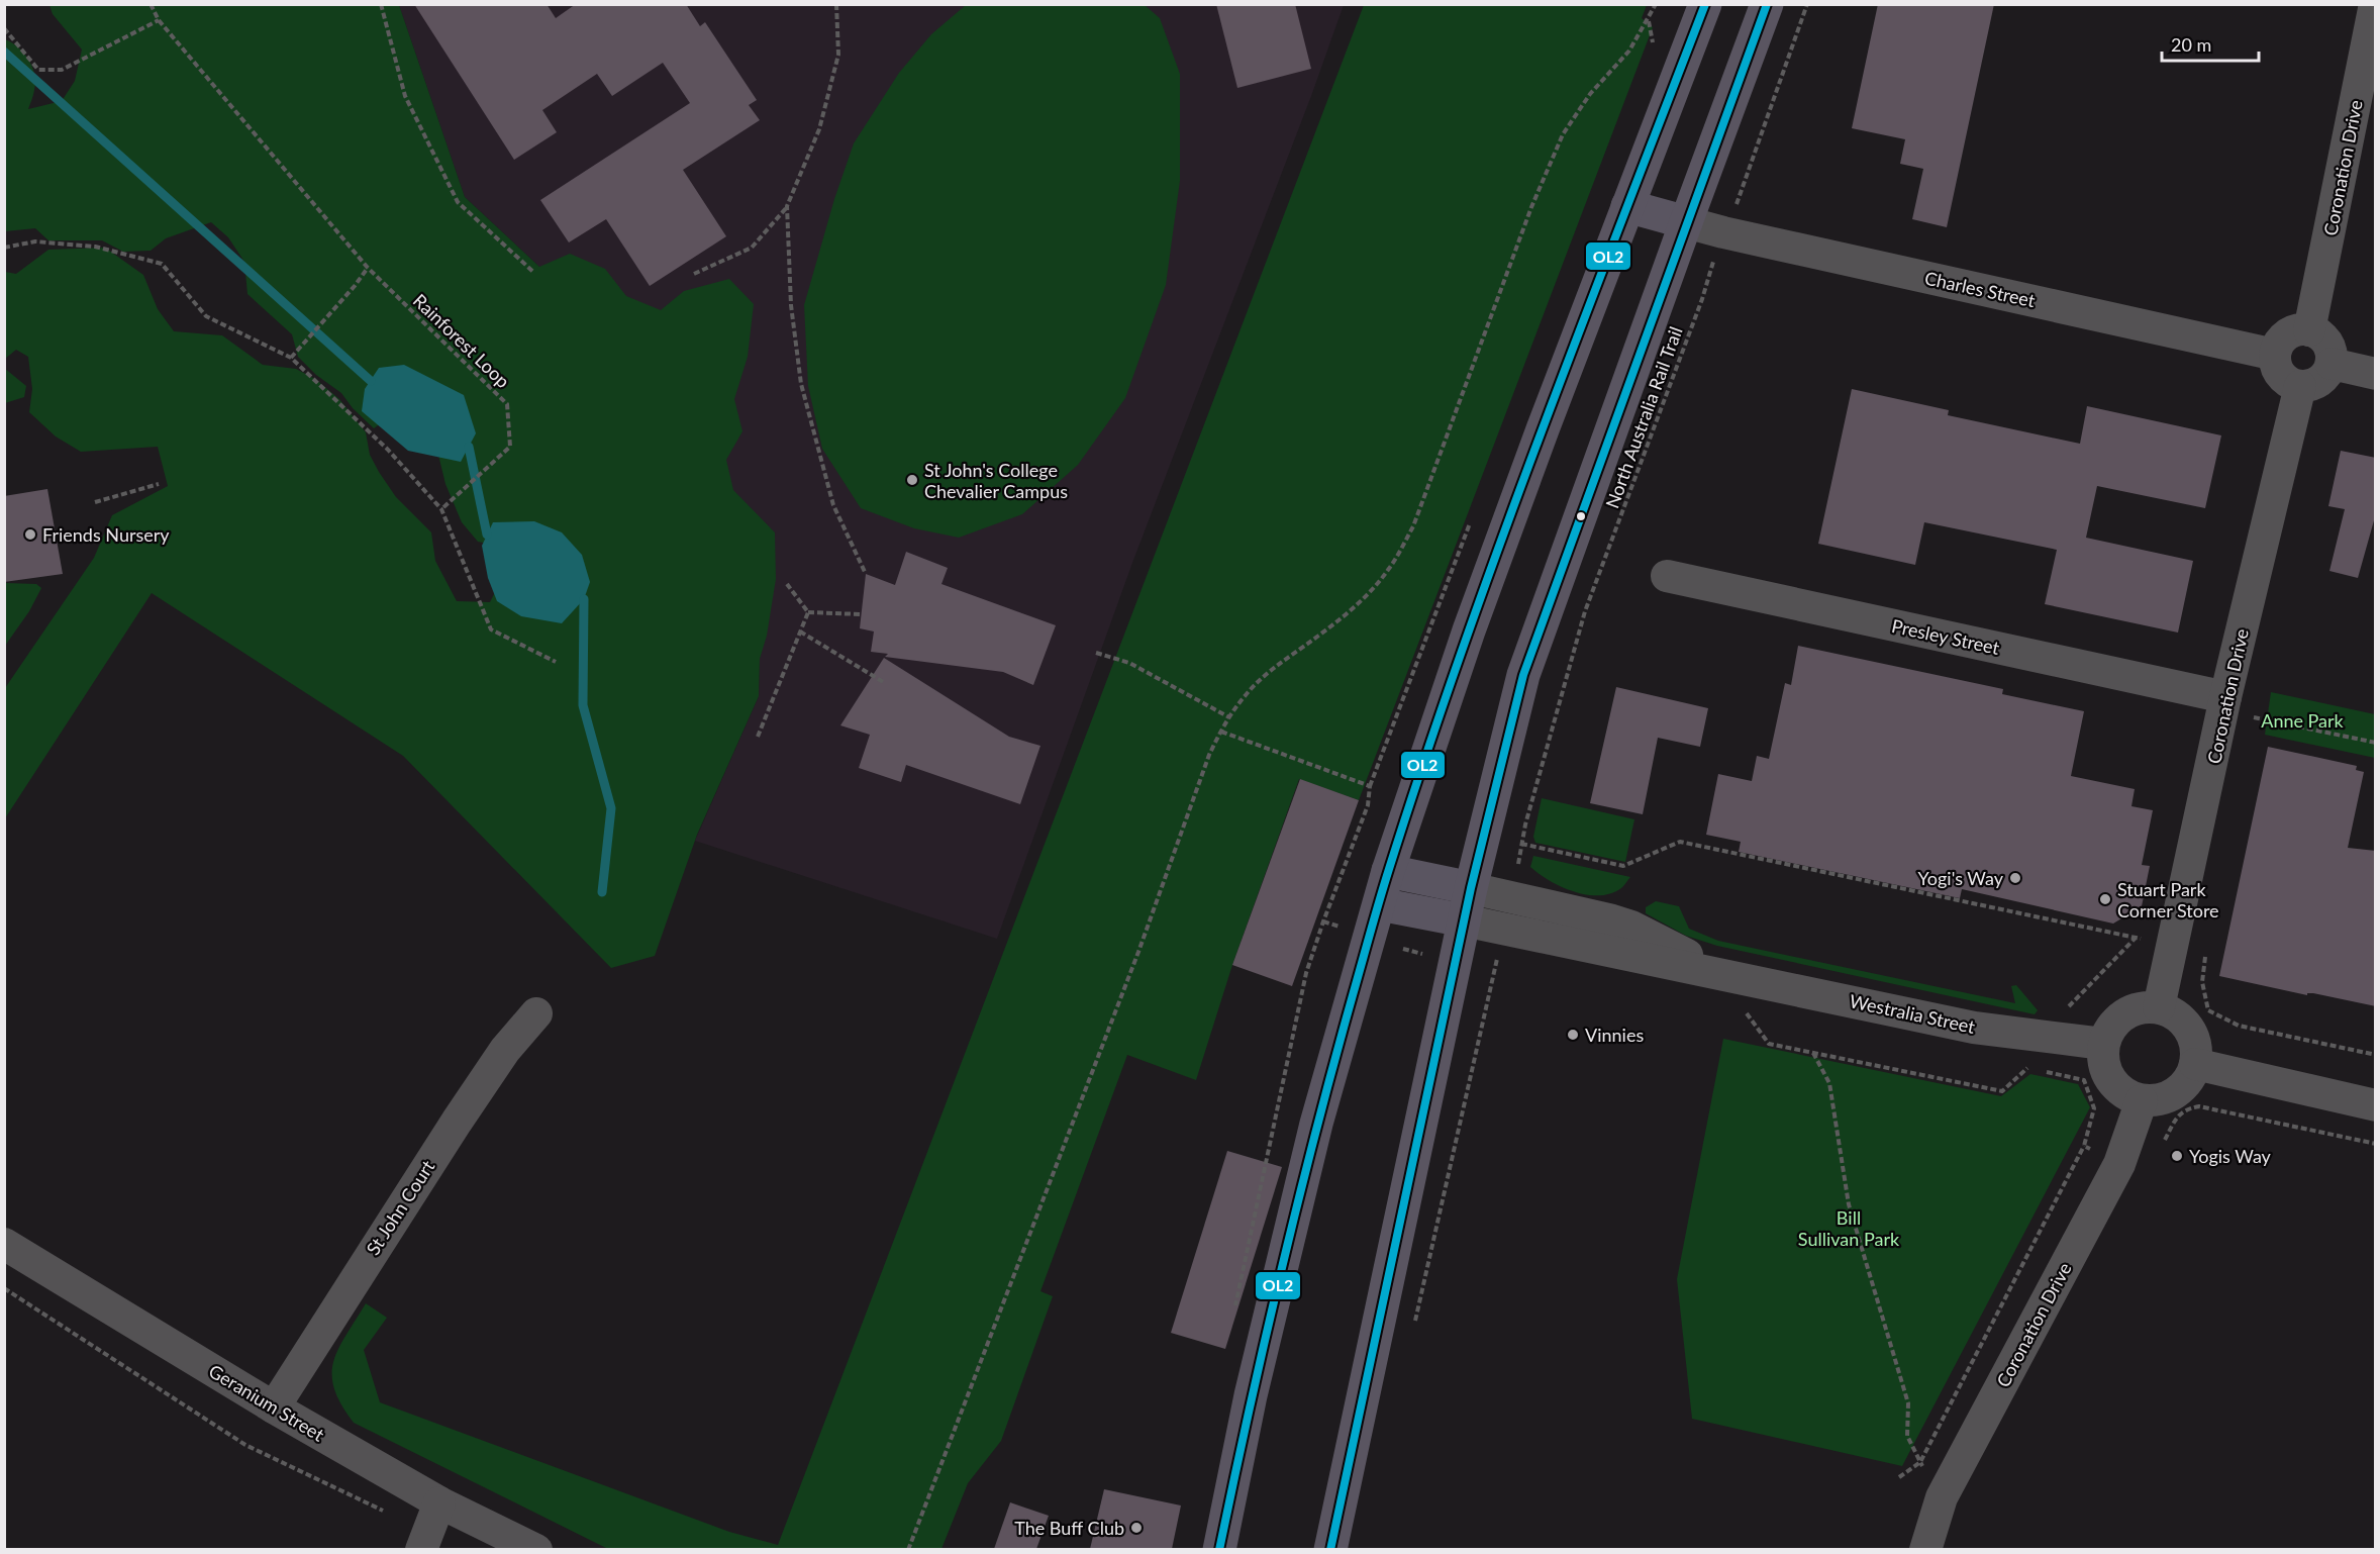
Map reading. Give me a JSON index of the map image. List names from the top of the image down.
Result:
{
  "streets": {
    "highway": ["Westralia Street"],
    "street": [
      "Coronation Drive",
      "Charles Street",
      "Presley Street",
      "St John Court",
      "Geranium Street"
    ],
    "path": ["Rainforest Loop", "North Australia Rail Trail"]
  },
  "crossings": [
    ["Coronation Drive", "Charles Street"],
    ["Coronation Drive", "Presley Street"],
    ["Coronation Drive", "Westralia Street"],
    ["Charles Street", "North Australia Rail Trail"],
    ["St John Court", "Geranium Street"]
  ],
  "parks": ["Anne Park", "Bill Sullivan Park"],
  "places": [
    "St John's College Chevalier Campus",
    "Friends Nursery",
    "Yogi's Way",
    "Stuart Park Corner Store",
    "Vinnies",
    "Yogis Way",
    "The Buff Club"
  ],
  "lines": ["transit line OL2"],
  "scale_bar": "20 m"
}
